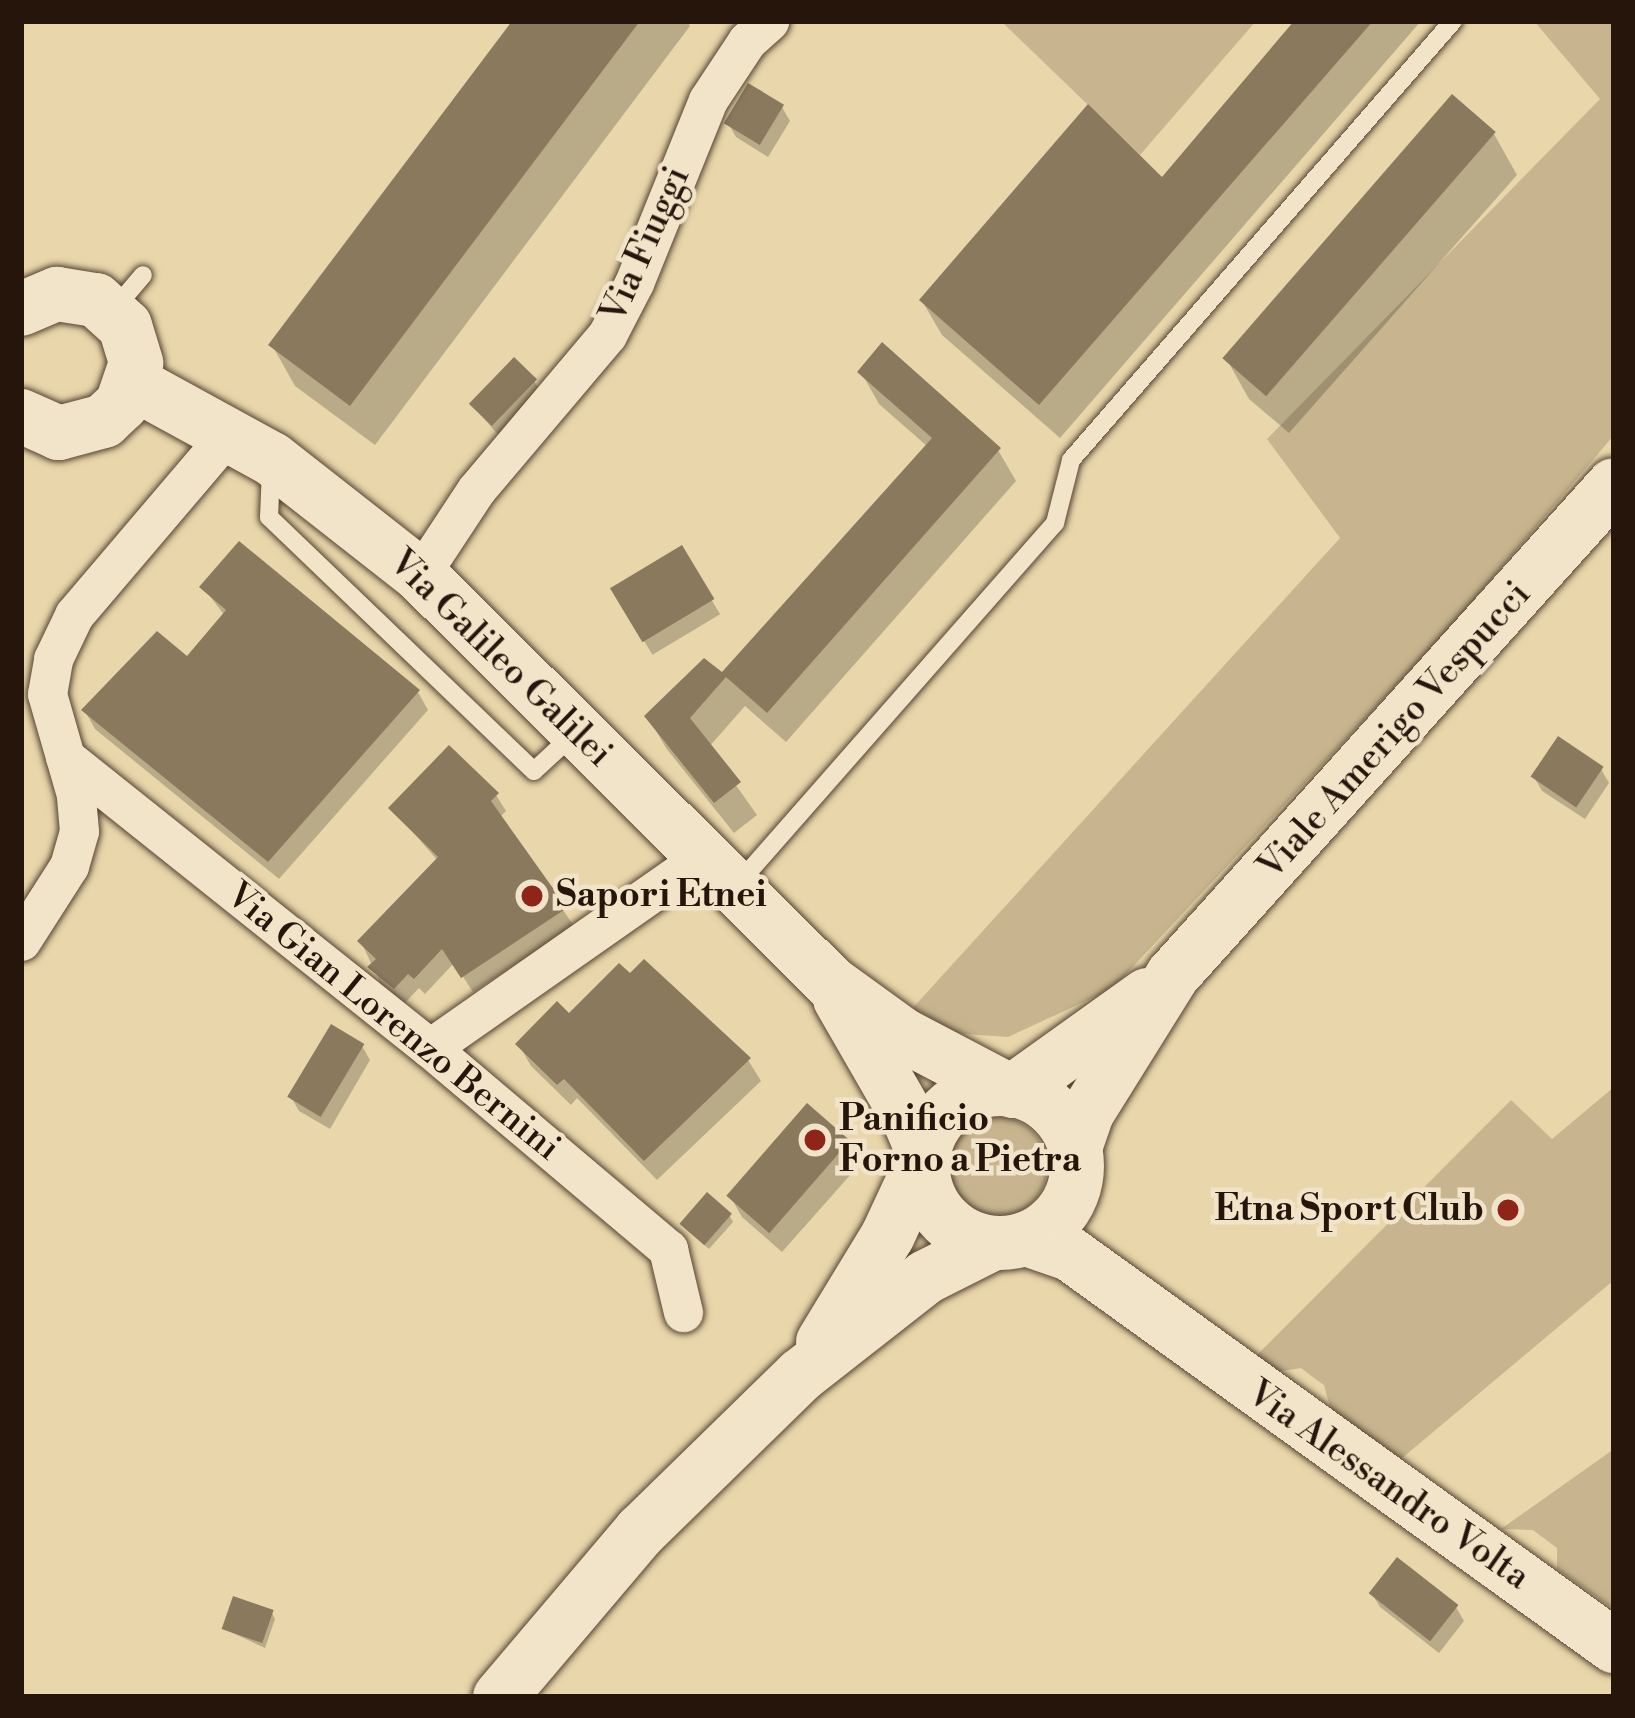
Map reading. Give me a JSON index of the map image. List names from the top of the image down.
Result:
{
  "streets": {
    "main road": ["Via Galileo Galilei", "Viale Amerigo Vespucci", "Via Alessandro Volta"],
    "street": ["Via Fiuggi", "Via Gian Lorenzo Bernini"]
  },
  "crossings": [
    ["Via Fiuggi", "Via Galileo Galilei"]
  ],
  "places": ["Sapori Etnei", "Panificio Forno a Pietra", "Etna Sport Club"]
}
